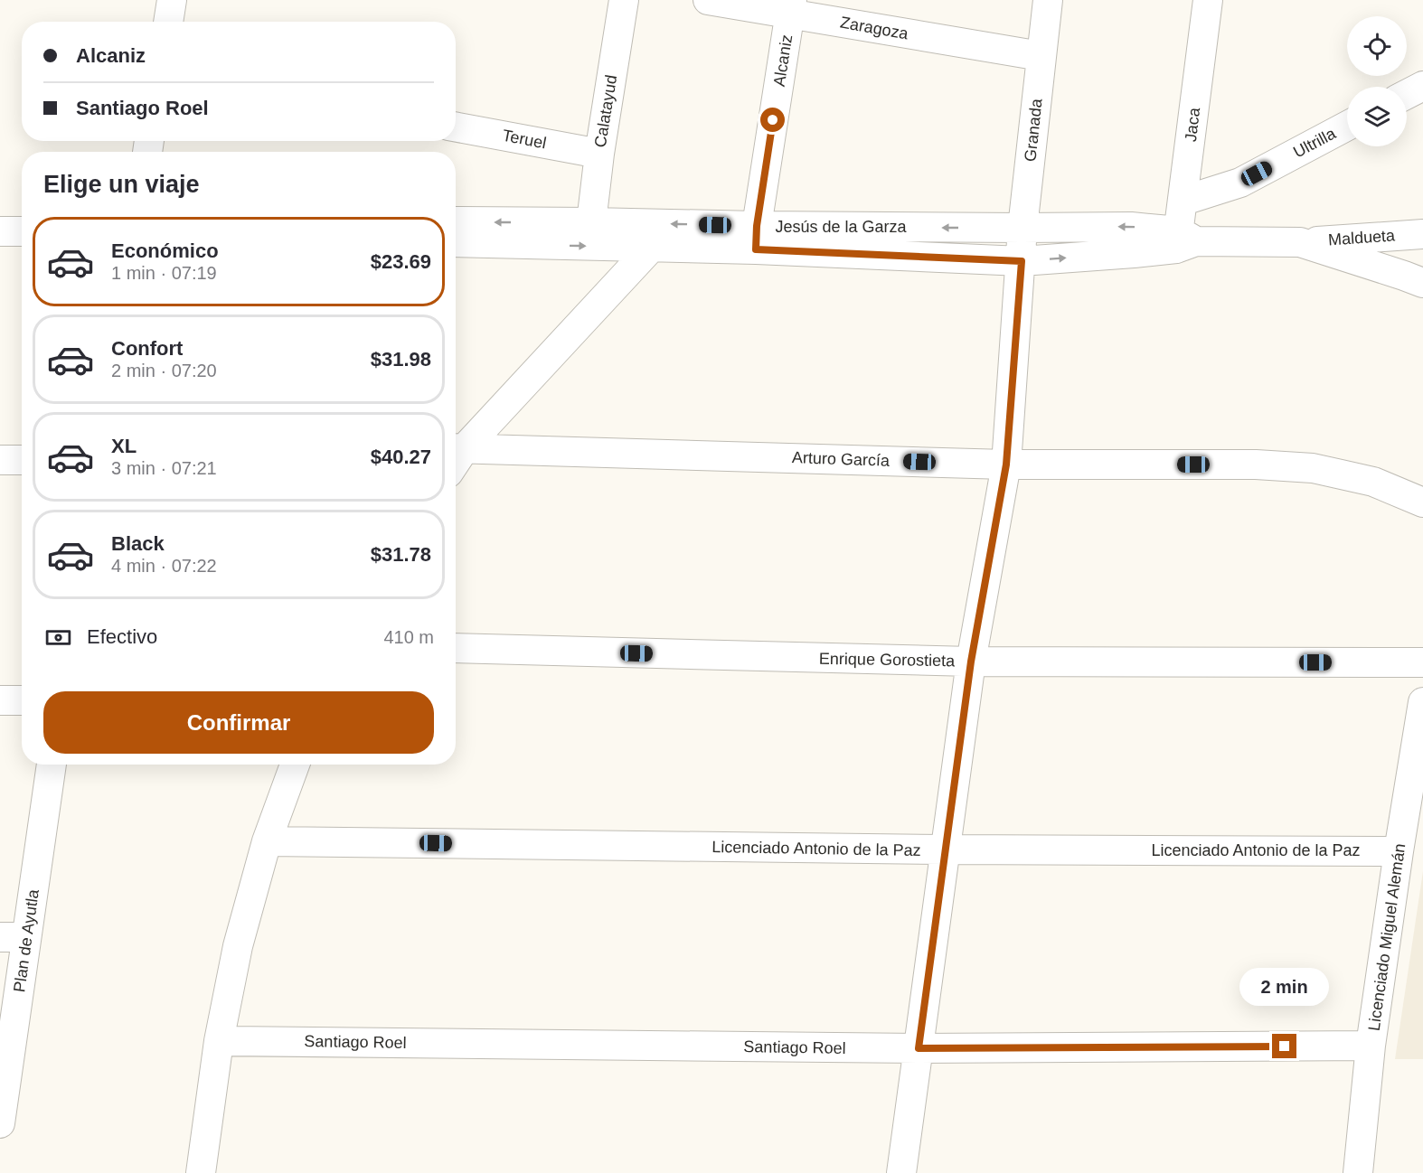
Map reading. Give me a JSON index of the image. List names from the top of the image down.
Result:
{
  "streets": {
    "street": [
      "Zaragoza",
      "Alcaniz",
      "Calatayud",
      "Jaca",
      "Granada",
      "Teruel",
      "Ultrilla",
      "Jesús de la Garza",
      "Maldueta",
      "Arturo García",
      "Enrique Gorostieta",
      "Licenciado Antonio de la Paz",
      "Licenciado Miguel Alemán",
      "Plan de Ayutla",
      "Santiago Roel"
    ]
  },
  "crossings": [
    ["Zaragoza", "Alcaniz"],
    ["Zaragoza", "Granada"],
    ["Alcaniz", "Jesús de la Garza"],
    ["Calatayud", "Teruel"],
    ["Calatayud", "Jesús de la Garza"],
    ["Jaca", "Ultrilla"],
    ["Jaca", "Jesús de la Garza"],
    ["Granada", "Jesús de la Garza"],
    ["Granada", "Arturo García"],
    ["Granada", "Enrique Gorostieta"],
    ["Granada", "Licenciado Antonio de la Paz"],
    ["Granada", "Santiago Roel"],
    ["Jesús de la Garza", "Maldueta"],
    ["Licenciado Antonio de la Paz", "Licenciado Miguel Alemán"],
    ["Licenciado Miguel Alemán", "Santiago Roel"]
  ],
  "page": {
    "banner": ["Alcaniz", "Santiago Roel"],
    "heading": "Elige un viaje",
    "list": [
      {
        "name": "Económico",
        "note": "1 min · 07:19",
        "value": "$23.69"
      },
      {
        "name": "Confort",
        "note": "2 min · 07:20",
        "value": "$31.98"
      },
      {
        "name": "XL",
        "note": "3 min · 07:21",
        "value": "$40.27"
      },
      {
        "name": "Black",
        "note": "4 min · 07:22",
        "value": "$31.78"
      }
    ],
    "pay": ["Efectivo", "410 m"],
    "buttons": "Confirmar",
    "bubble": "2 min"
  }
}
